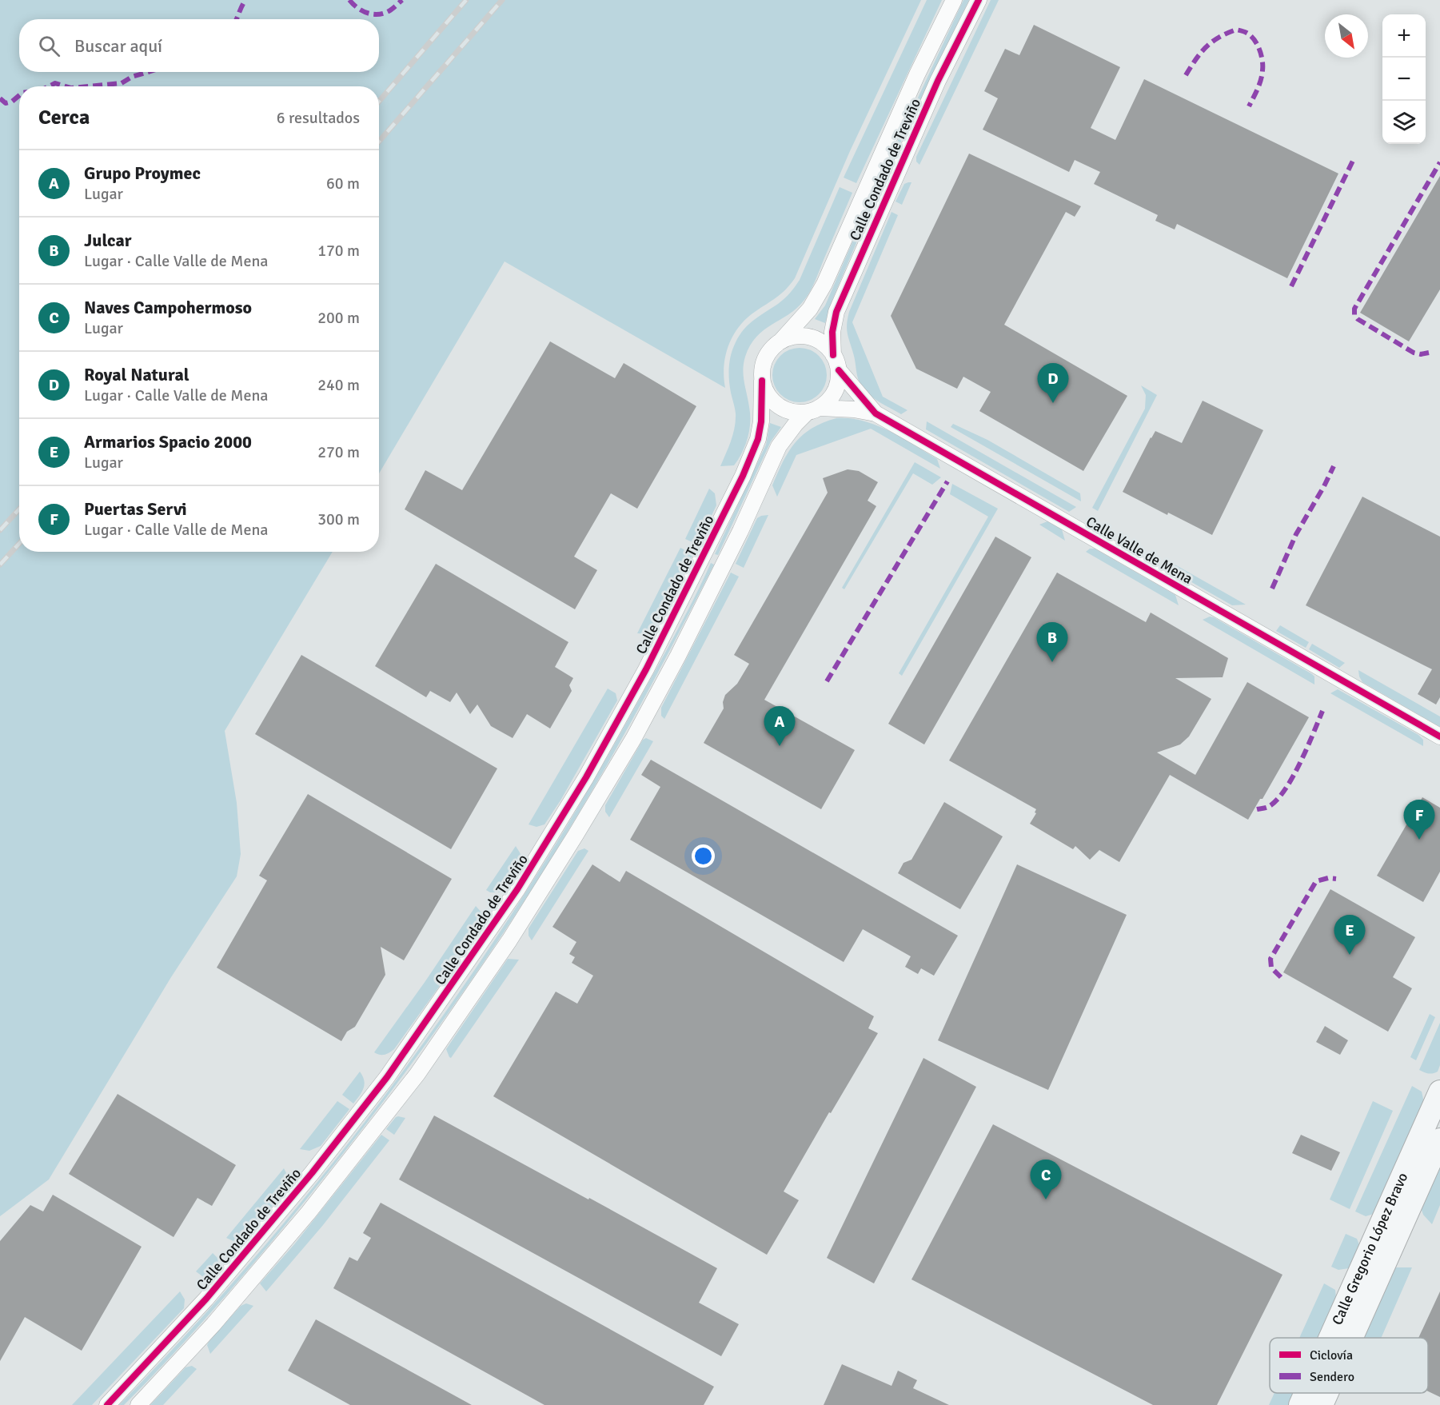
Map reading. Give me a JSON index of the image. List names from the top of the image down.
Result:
{
  "streets": {
    "main road": ["Calle Gregorio López Bravo"],
    "street": ["Calle Condado de Treviño", "Calle Valle de Mena"]
  },
  "crossings": [
    ["Calle Condado de Treviño", "Calle Valle de Mena"]
  ],
  "legend": ["Ciclovía", "Sendero"],
  "north": "bottom right",
  "page": {
    "map_buttons": ["+", "−"],
    "search": "Buscar aquí",
    "heading": ["Cerca", "6 resultados"],
    "list": [
      {
        "mark": "A",
        "name": "Grupo Proymec",
        "note": "Lugar",
        "value": "60 m"
      },
      {
        "mark": "B",
        "name": "Julcar",
        "note": "Lugar · Calle Valle de Mena",
        "value": "170 m"
      },
      {
        "mark": "C",
        "name": "Naves Campohermoso",
        "note": "Lugar",
        "value": "200 m"
      },
      {
        "mark": "D",
        "name": "Royal Natural",
        "note": "Lugar · Calle Valle de Mena",
        "value": "240 m"
      },
      {
        "mark": "E",
        "name": "Armarios Spacio 2000",
        "note": "Lugar",
        "value": "270 m"
      },
      {
        "mark": "F",
        "name": "Puertas Servi",
        "note": "Lugar · Calle Valle de Mena",
        "value": "300 m"
      }
    ],
    "pins": [
      "D",
      "B",
      "A",
      "F",
      "E",
      "C"
    ]
  }
}
